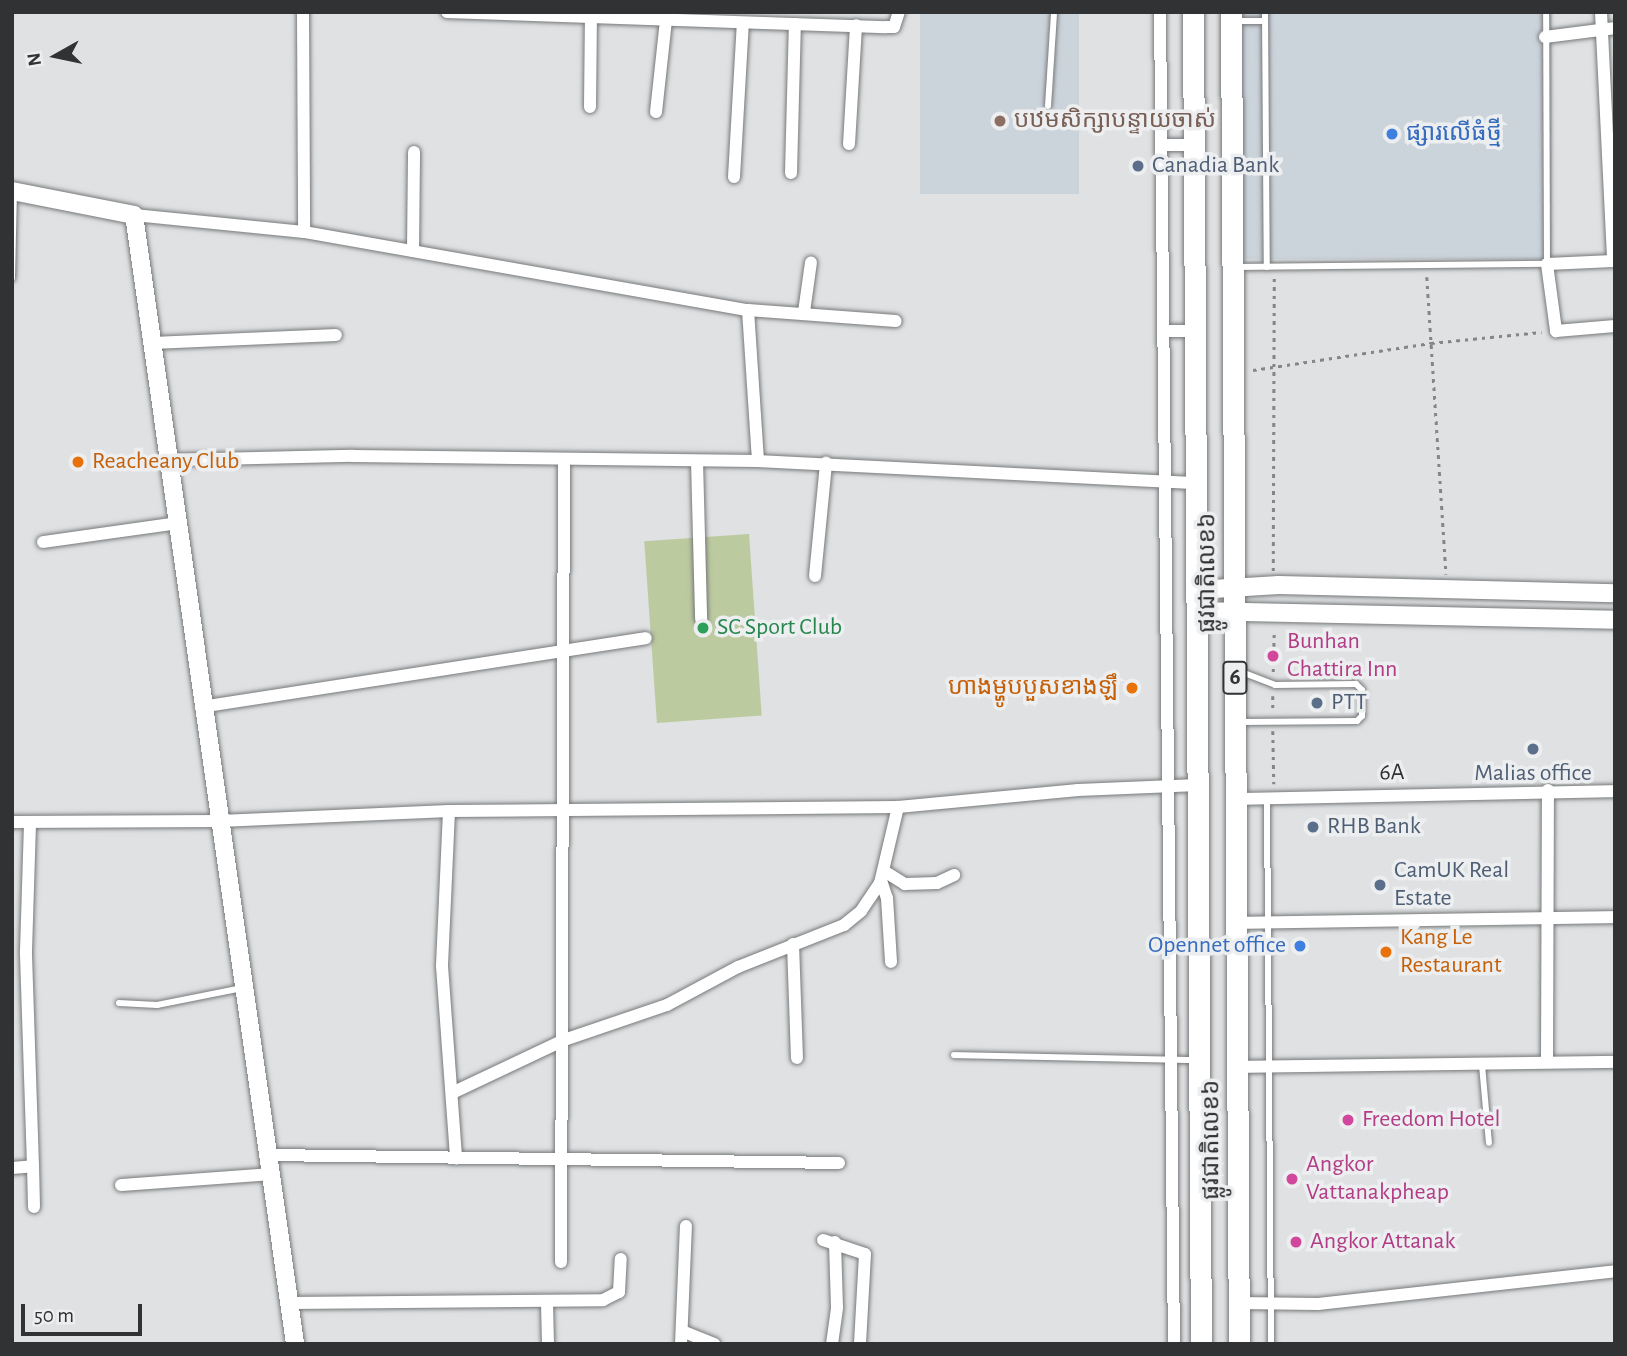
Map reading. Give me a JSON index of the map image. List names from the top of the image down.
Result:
{
  "streets": {
    "main road": ["ផ្លូវជាតិលេខ៦", "6"],
    "street": ["6A"]
  },
  "crossings": [
    ["ផ្លូវជាតិលេខ៦", "6A"]
  ],
  "places": [
    "បឋមសិក្សាបន្ទាយចាស់",
    "ផ្សារលើធំថ្មី",
    "Canadia Bank",
    "Reacheany Club",
    "SC Sport Club",
    "Bunhan Chattira Inn",
    "ហាងម្ហូបបួសខាងឡឹ",
    "PTT",
    "Malias office",
    "RHB Bank",
    "CamUK Real Estate",
    "Opennet office",
    "Kang Le Restaurant",
    "Freedom Hotel",
    "Angkor Vattanakpheap",
    "Angkor Attanak"
  ],
  "scale_bar": "50 m",
  "north": "left"
}
